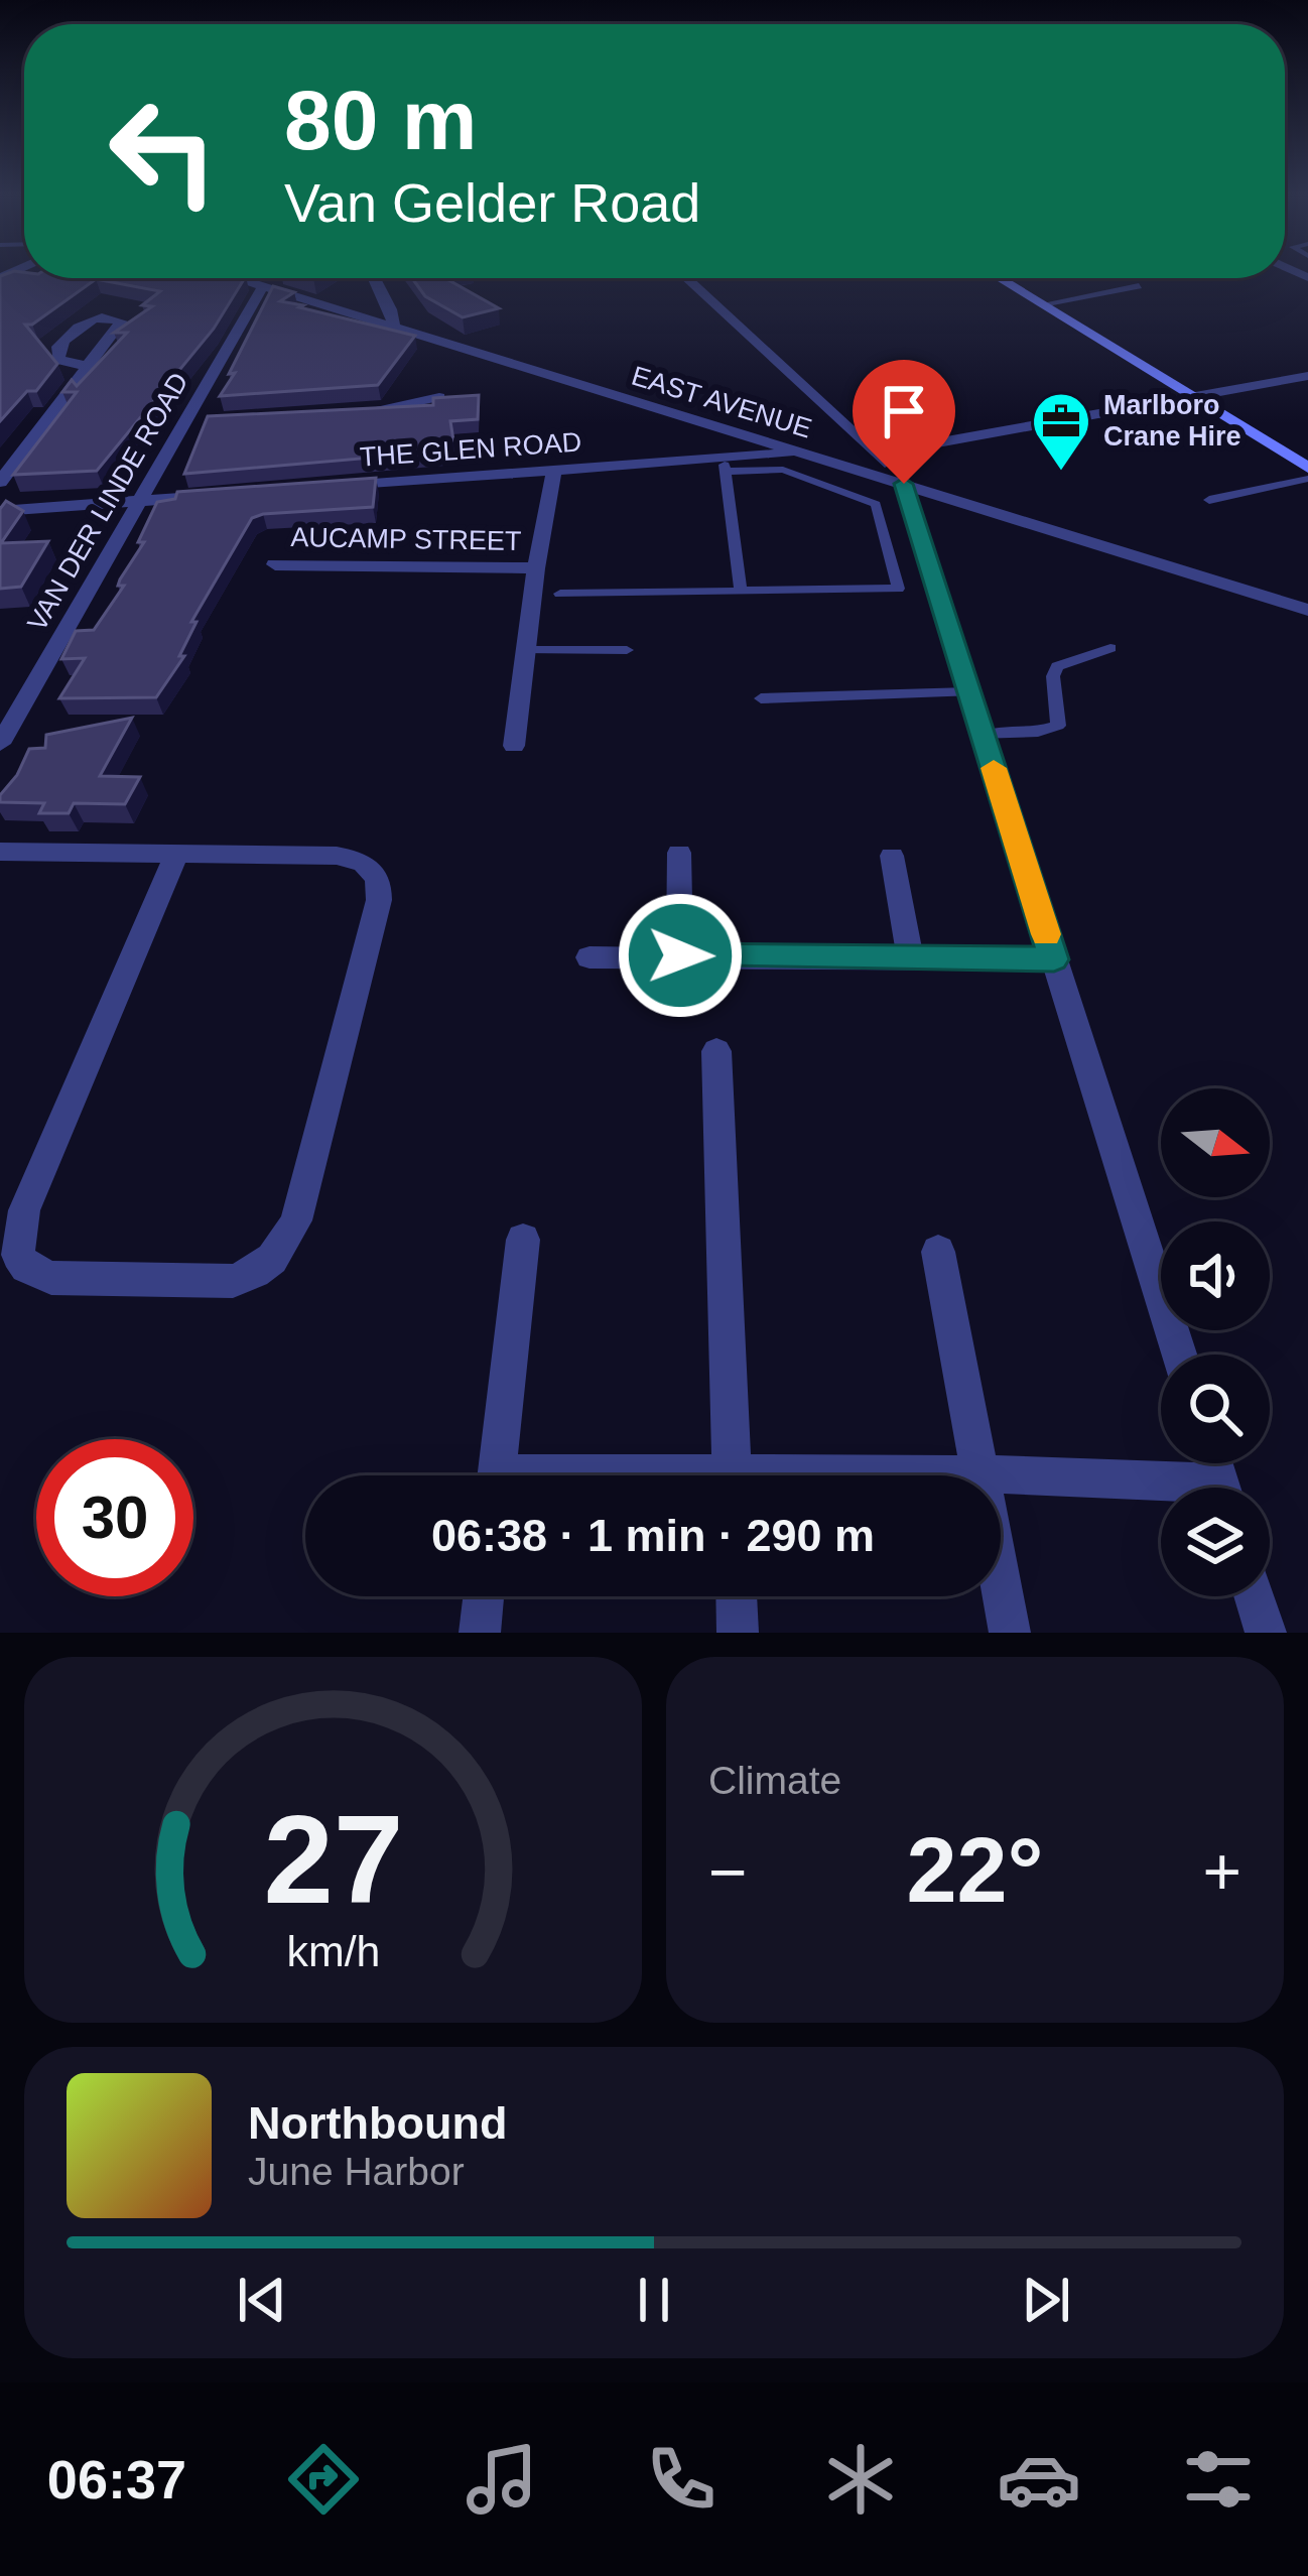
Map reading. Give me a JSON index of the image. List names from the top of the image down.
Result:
{
  "streets": {
    "street": [
      "EAST AVENUE",
      "THE GLEN ROAD",
      "VAN DER LINDE ROAD",
      "AUCAMP STREET"
    ]
  },
  "crossings": [
    ["EAST AVENUE", "THE GLEN ROAD"],
    ["EAST AVENUE", "VAN DER LINDE ROAD"],
    ["THE GLEN ROAD", "AUCAMP STREET"]
  ],
  "places": {
    "office": ["Marlboro Crane Hire"]
  },
  "north": "right",
  "page": {
    "turn": ["80 m", "Van Gelder Road"],
    "limit": "30",
    "trip": "06:38 · 1 min · 290 m",
    "tile": "Climate",
    "heat": ["−", "22°", "+"],
    "song": ["Northbound", "June Harbor"],
    "tabs": "06:37",
    "gauge": ["27", "km/h"]
  }
}
